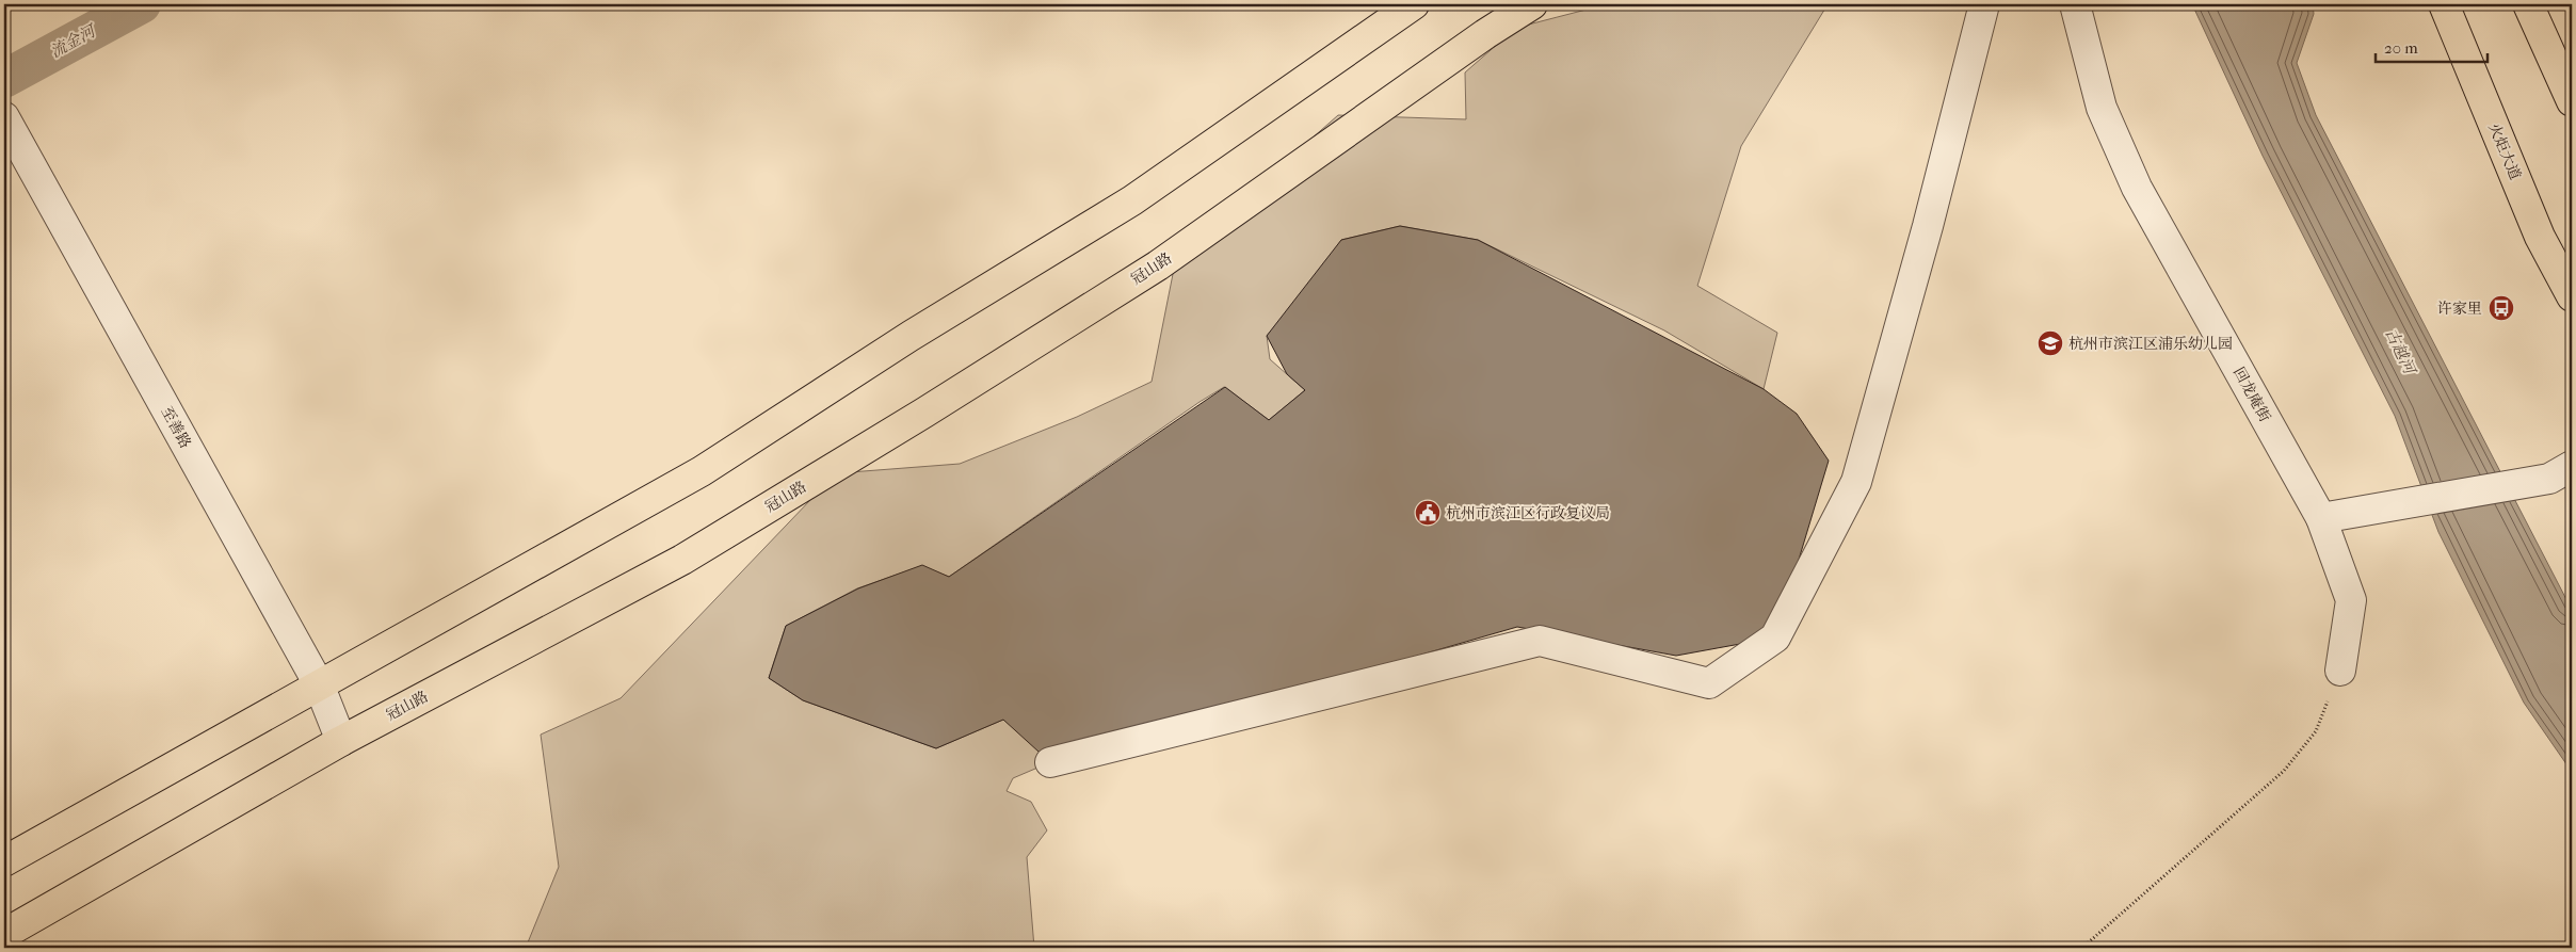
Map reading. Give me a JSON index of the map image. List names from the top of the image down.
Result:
{
  "streets": {
    "main road": ["火炬大道", "冠山路"],
    "street": ["回龙庵街", "至善路"]
  },
  "crossings": [
    ["冠山路", "至善路"]
  ],
  "water": ["流金河", "古越河"],
  "places": {
    "bus stop": ["许家里"],
    "school or university": ["杭州市滨江区浦乐幼儿园"],
    "public building": ["杭州市滨江区行政复议局"]
  },
  "scale_bar": "20 m"
}
